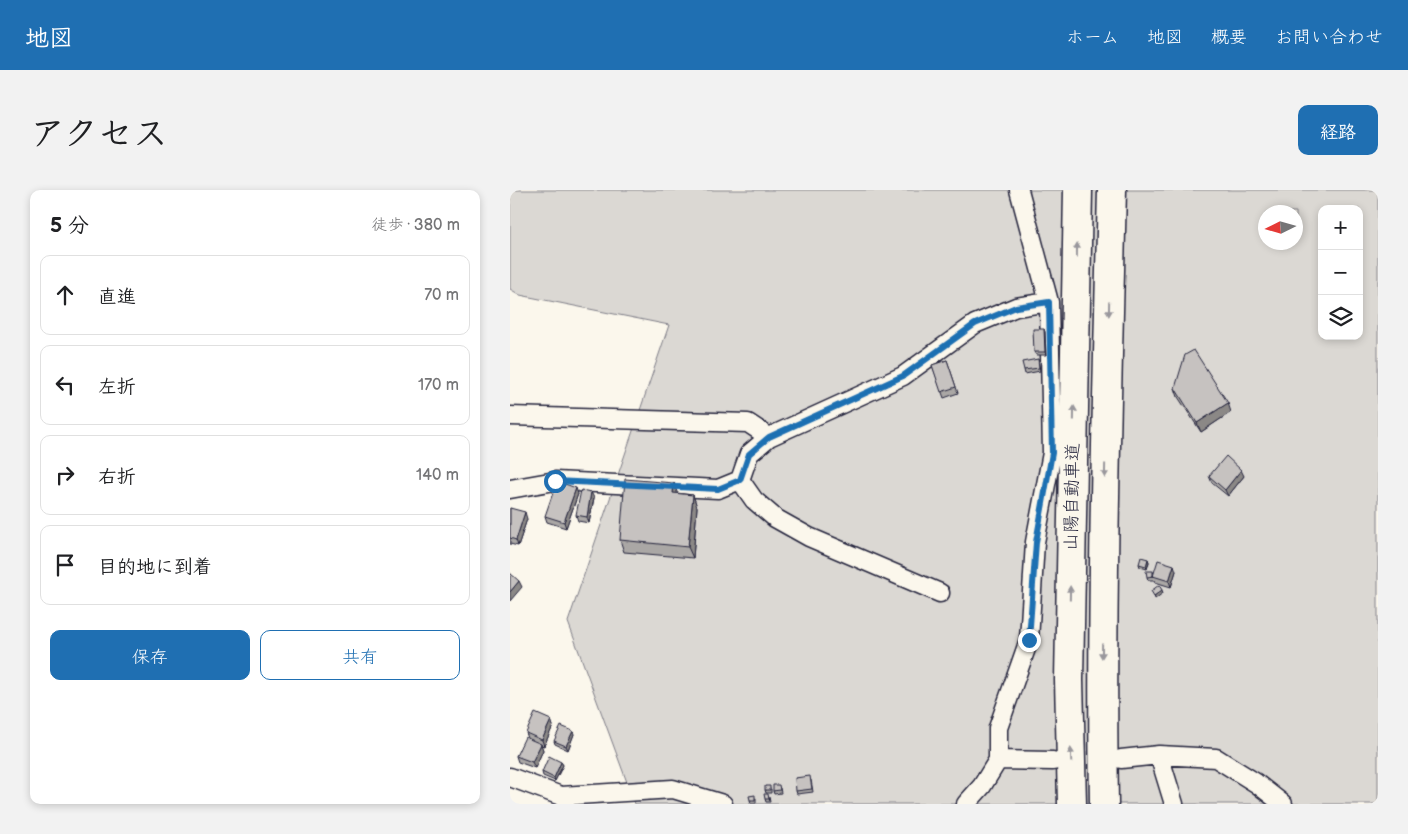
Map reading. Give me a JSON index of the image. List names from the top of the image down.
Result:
{
  "streets": {
    "highway": ["山陽自動車道"]
  },
  "north": "left",
  "page": {
    "header": "地図",
    "nav": [
      "ホーム",
      "地図",
      "概要",
      "お問い合わせ"
    ],
    "title": "アクセス",
    "buttons": [
      "経路",
      ["保存", "共有"]
    ],
    "heading": ["5 分", "徒歩 · 380 m"],
    "map_buttons": ["+", "−"],
    "list": [
      ["直進", "70 m"],
      ["左折", "170 m"],
      ["右折", "140 m"],
      "目的地に到着"
    ]
  }
}
